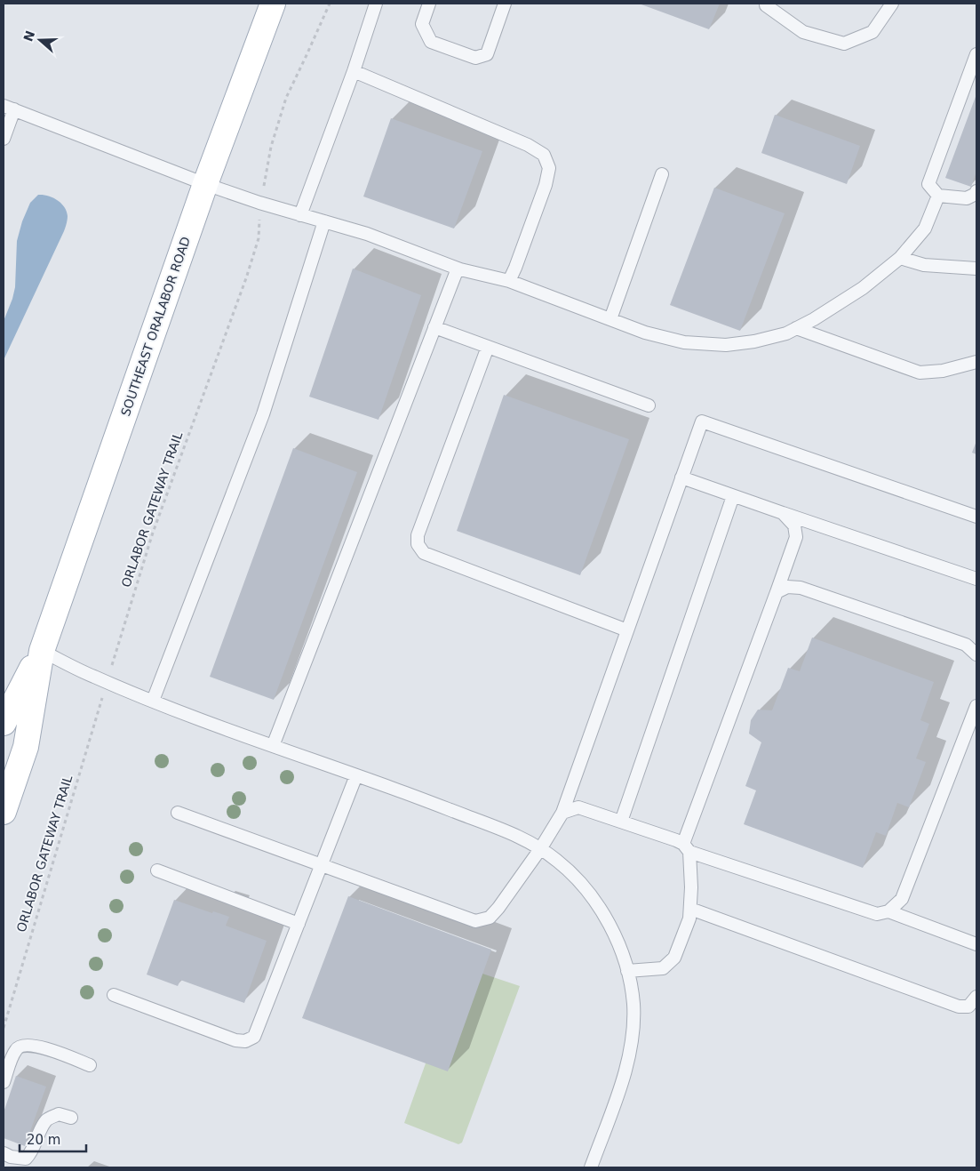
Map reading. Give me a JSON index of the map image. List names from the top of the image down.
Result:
{
  "streets": {
    "main road": ["SOUTHEAST ORALABOR ROAD"],
    "path": ["ORLABOR GATEWAY TRAIL"]
  },
  "scale_bar": "20 m",
  "north": "left"
}
